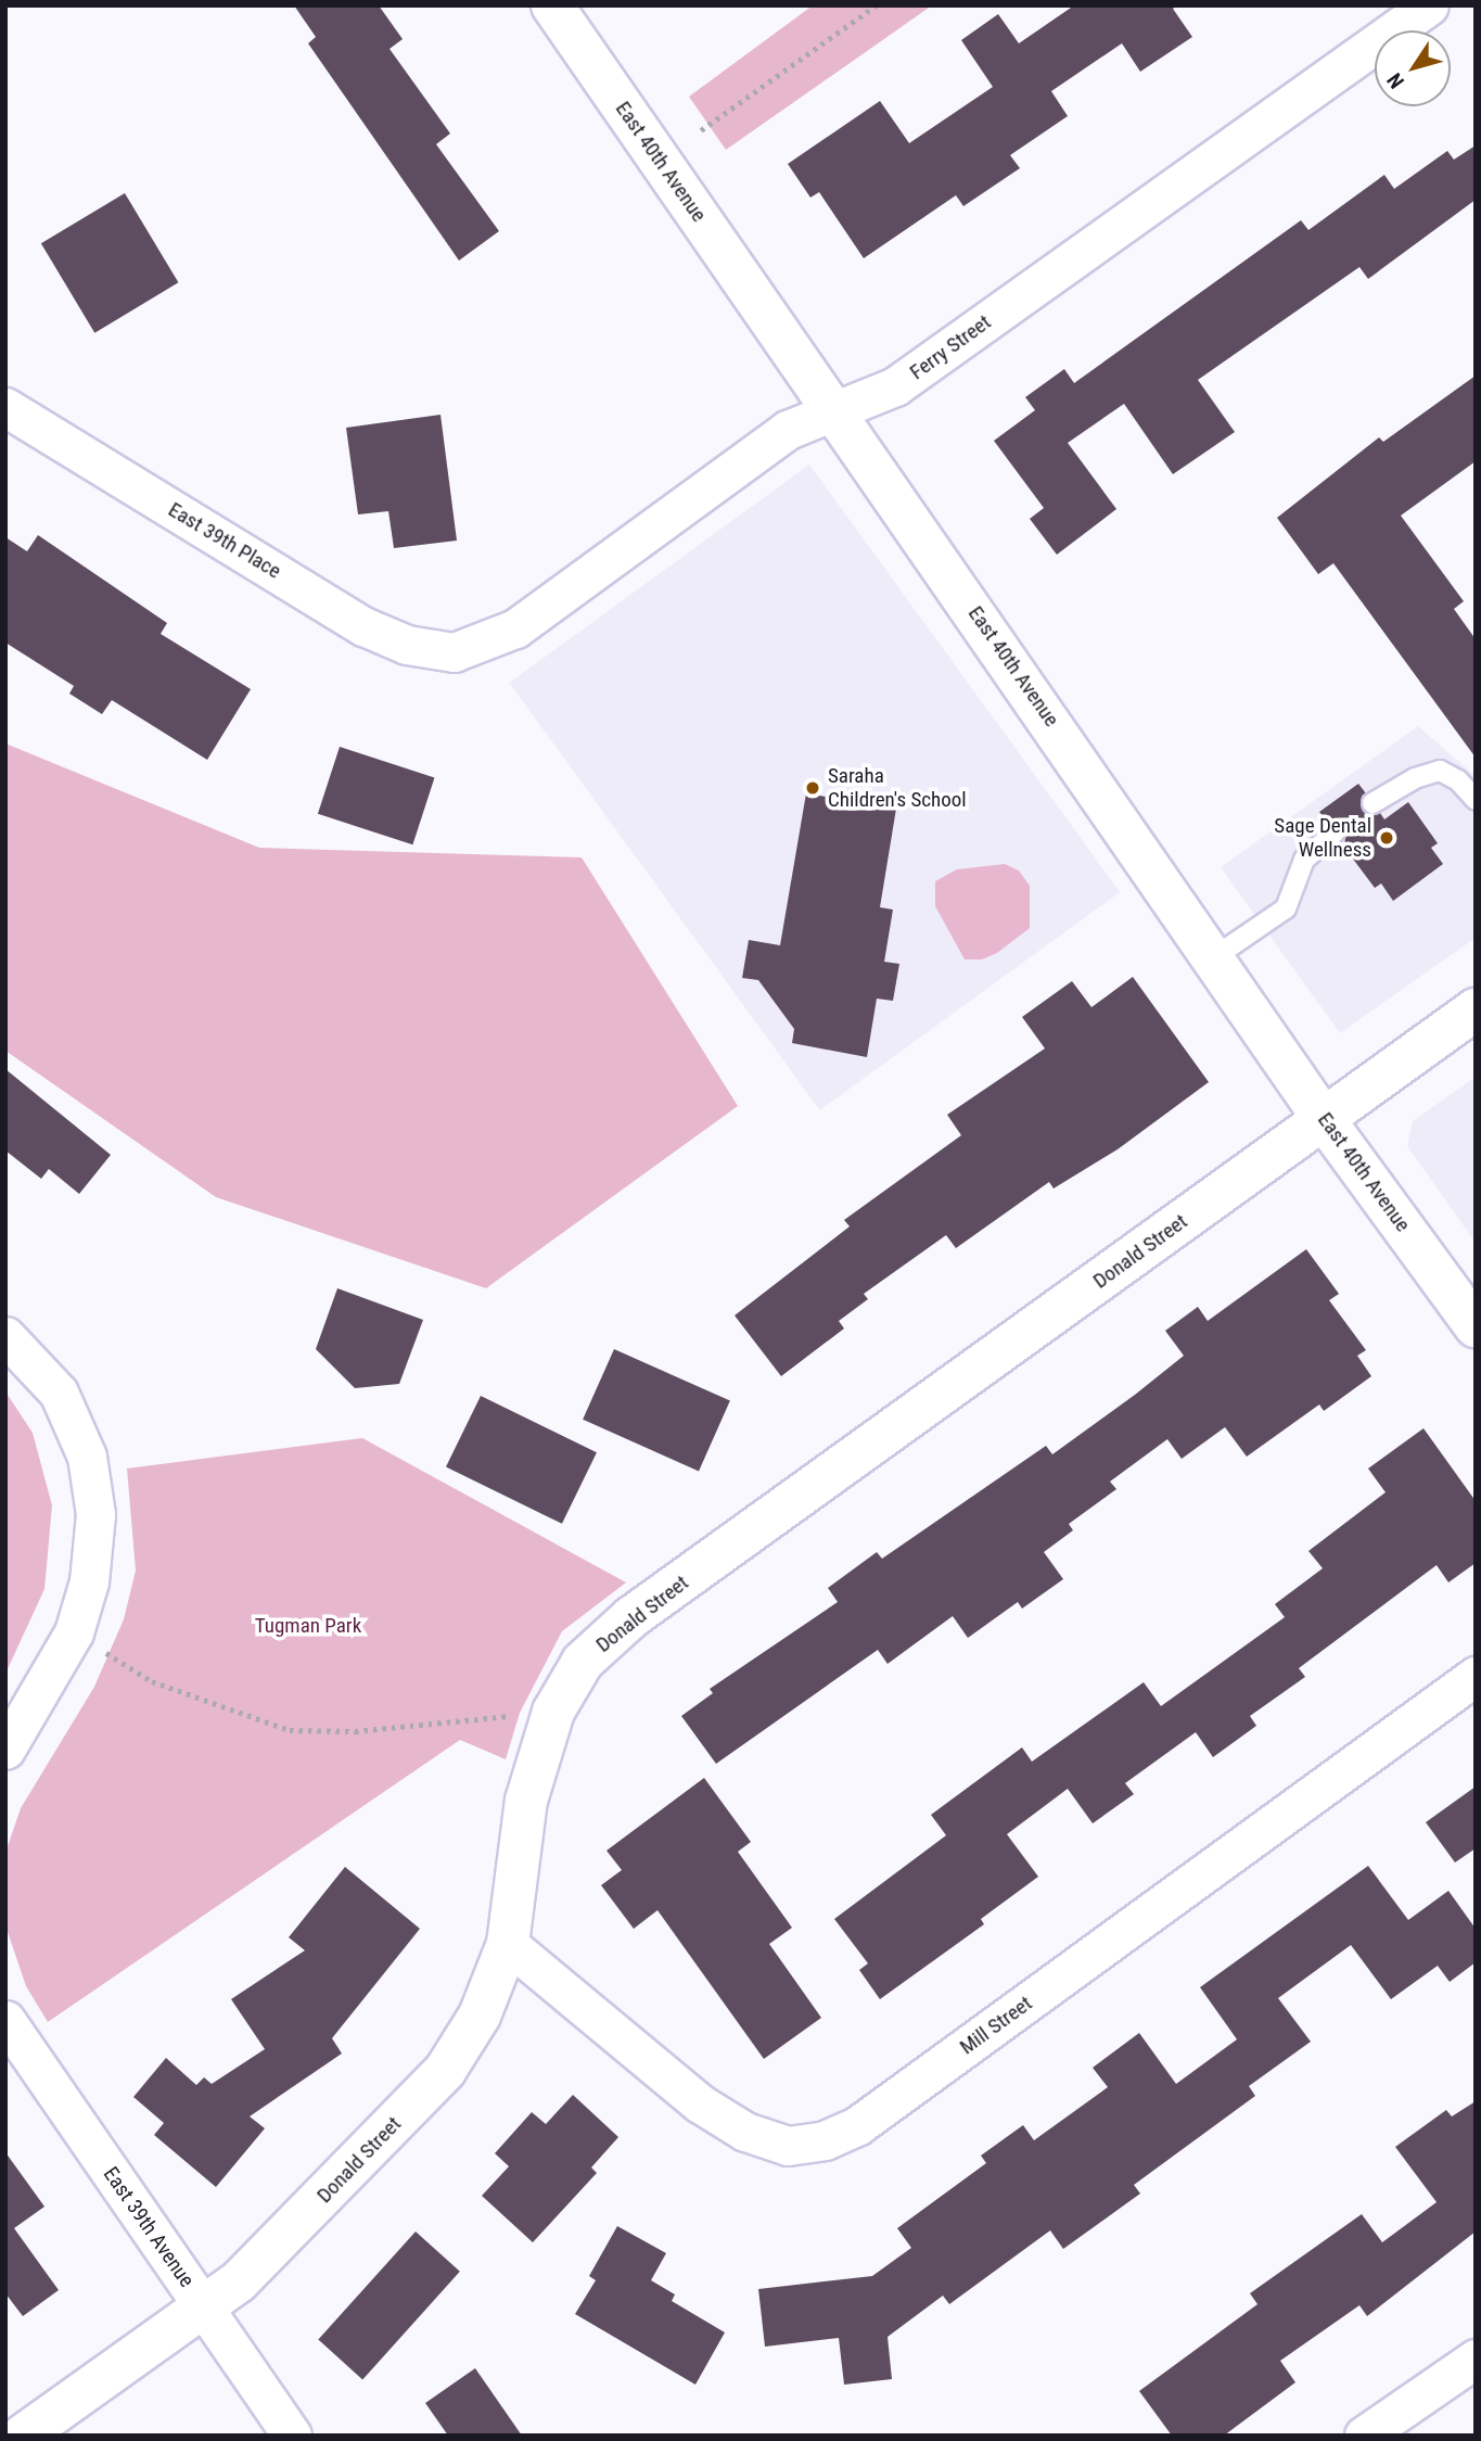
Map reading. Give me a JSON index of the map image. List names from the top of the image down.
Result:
{
  "streets": {
    "street": [
      "East 40th Avenue",
      "Ferry Street",
      "East 39th Place",
      "Donald Street",
      "Mill Street",
      "East 39th Avenue"
    ]
  },
  "crossings": [
    ["East 40th Avenue", "Ferry Street"],
    ["East 40th Avenue", "Donald Street"],
    ["Ferry Street", "East 39th Place"],
    ["Donald Street", "Mill Street"],
    ["Donald Street", "East 39th Avenue"]
  ],
  "parks": ["Tugman Park"],
  "places": ["Saraha Children's School", "Sage Dental Wellness"],
  "north": "bottom left"
}
